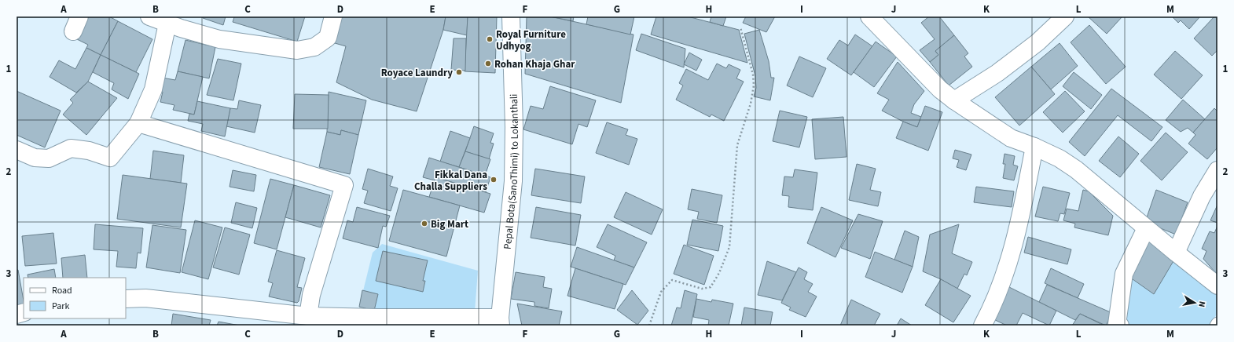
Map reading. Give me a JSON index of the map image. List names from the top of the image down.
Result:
{
  "streets": {
    "street": ["Pepal Bota(SanoThimi) to Lokanthali"]
  },
  "places": [
    "Royal Furniture Udhyog",
    "Rohan Khaja Ghar",
    "Royace Laundry",
    "Fikkal Dana Challa Suppliers",
    "Big Mart"
  ],
  "legend": ["Road", "Park"],
  "north": "right",
  "grid": {
    "columns": [
      "A",
      "B",
      "C",
      "D",
      "E",
      "F",
      "G",
      "H",
      "I",
      "J",
      "K",
      "L",
      "M"
    ],
    "rows": ["1", "2", "3"]
  }
}
